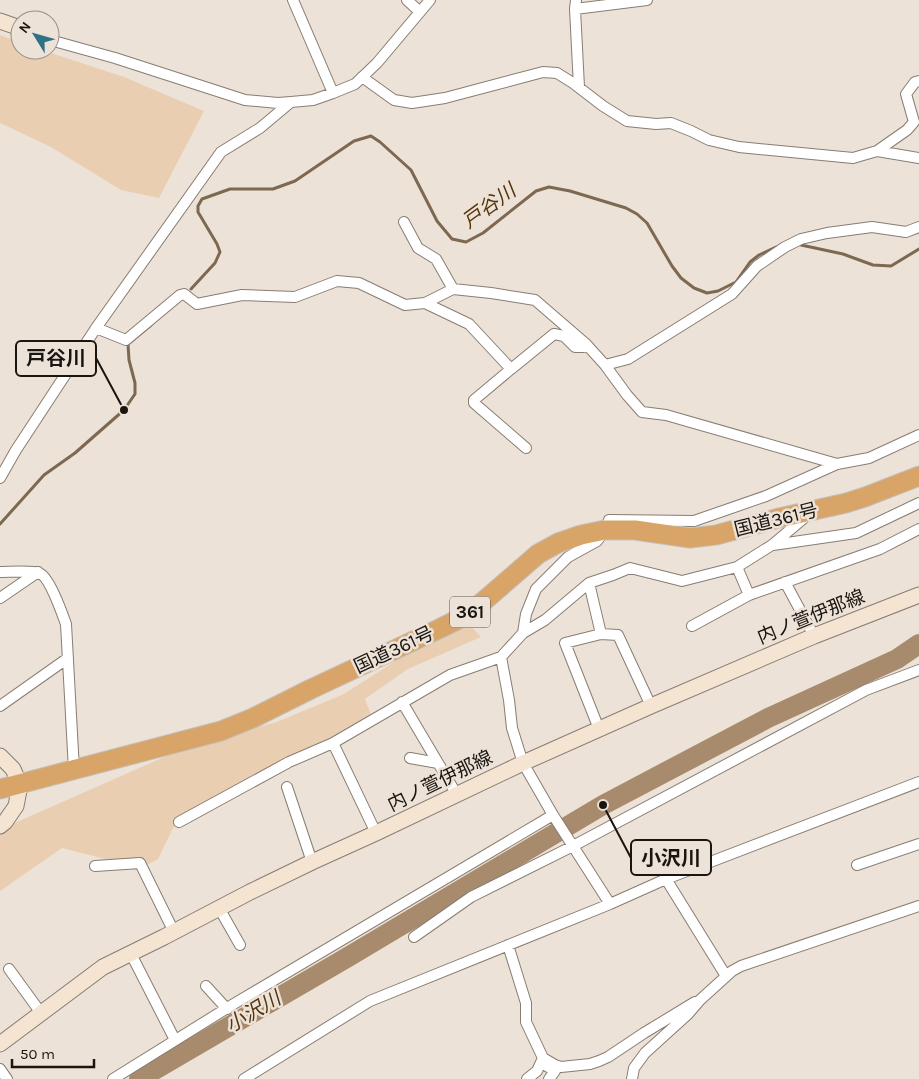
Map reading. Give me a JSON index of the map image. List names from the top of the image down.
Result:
{
  "streets": {
    "highway": ["国道361号", "361"],
    "main road": ["内ノ萱伊那線"]
  },
  "water": ["戸谷川", "小沢川"],
  "places": ["戸谷川", "小沢川"],
  "scale_bar": "50 m",
  "north": "top left"
}
